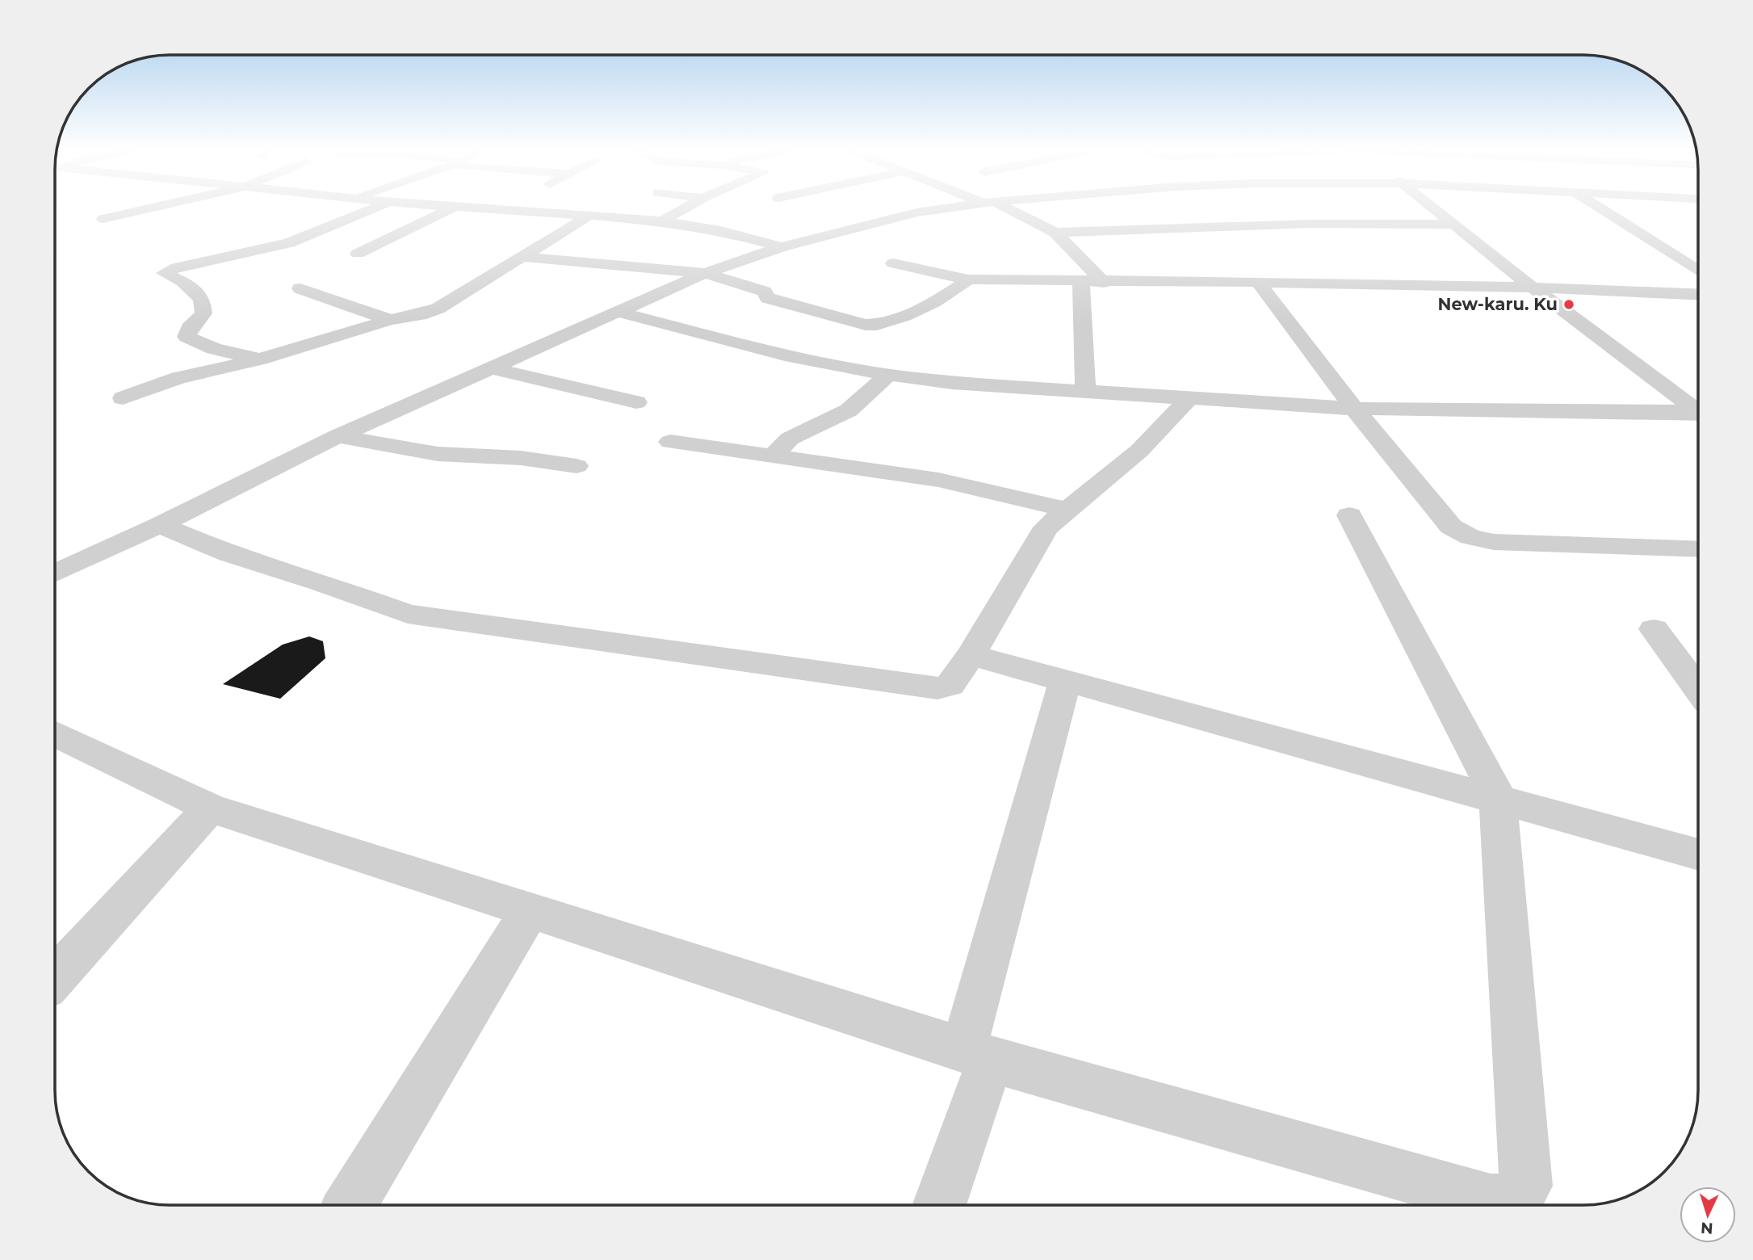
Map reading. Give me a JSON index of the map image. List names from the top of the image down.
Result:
{
  "places": ["New-karu. Ku"],
  "north": "bottom"
}
